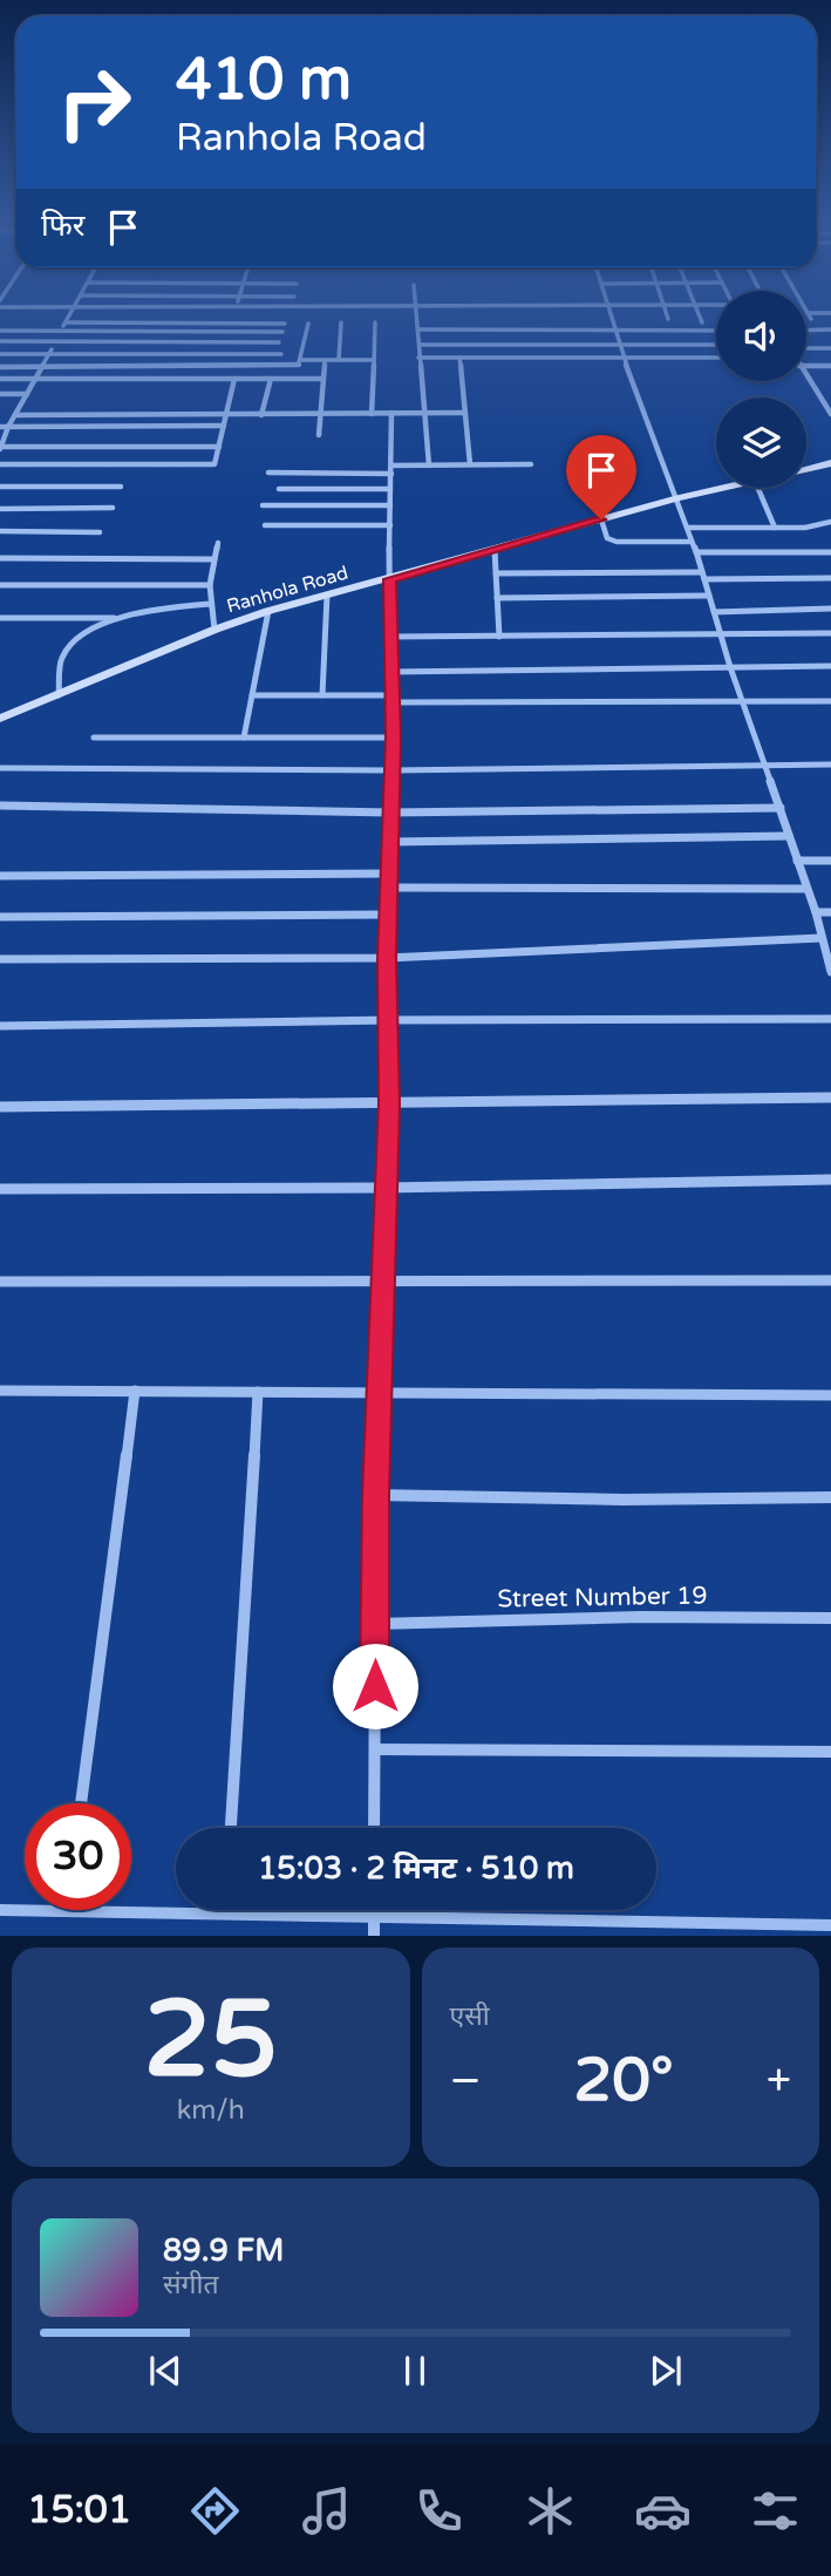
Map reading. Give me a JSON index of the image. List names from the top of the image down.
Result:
{
  "streets": {
    "street": ["Ranhola Road", "Street Number 19"]
  },
  "page": {
    "turn": ["410 m", "Ranhola Road"],
    "then": "फिर",
    "limit": "30",
    "trip": "15:03 · 2 मिनट · 510 m",
    "tile": [
      ["25", "km/h"],
      "एसी"
    ],
    "heat": ["−", "20°", "+"],
    "song": ["89.9 FM", "संगीत"],
    "tabs": "15:01"
  }
}
